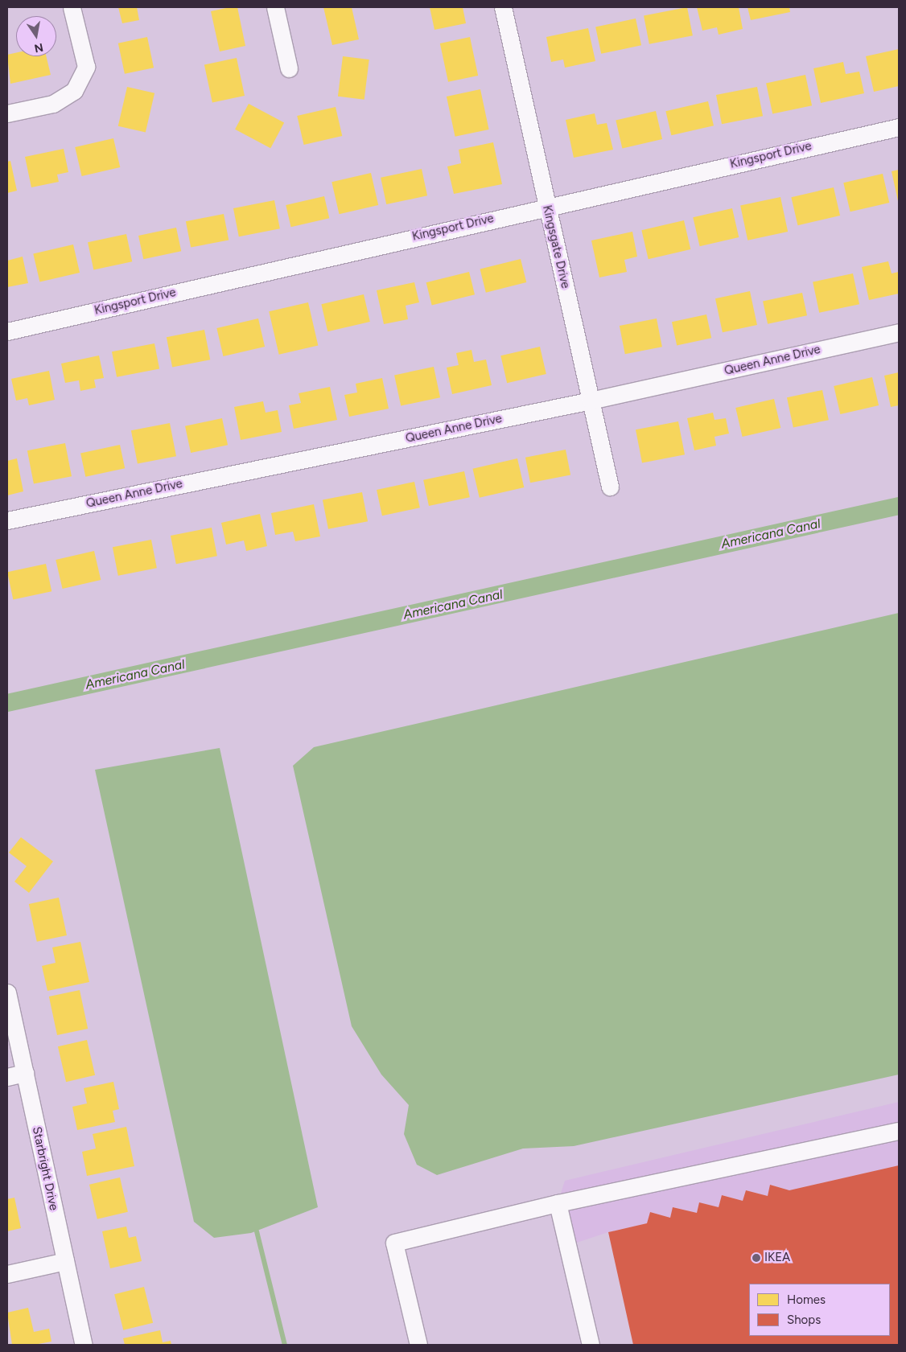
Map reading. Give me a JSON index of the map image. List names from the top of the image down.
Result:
{
  "streets": {
    "street": [
      "Kingsport Drive",
      "Kingsgate Drive",
      "Queen Anne Drive",
      "Starbright Drive"
    ]
  },
  "crossings": [
    ["Kingsport Drive", "Kingsgate Drive"],
    ["Kingsgate Drive", "Queen Anne Drive"]
  ],
  "water": ["Americana Canal"],
  "places": ["IKEA"],
  "legend": ["Homes", "Shops"],
  "north": "bottom"
}
